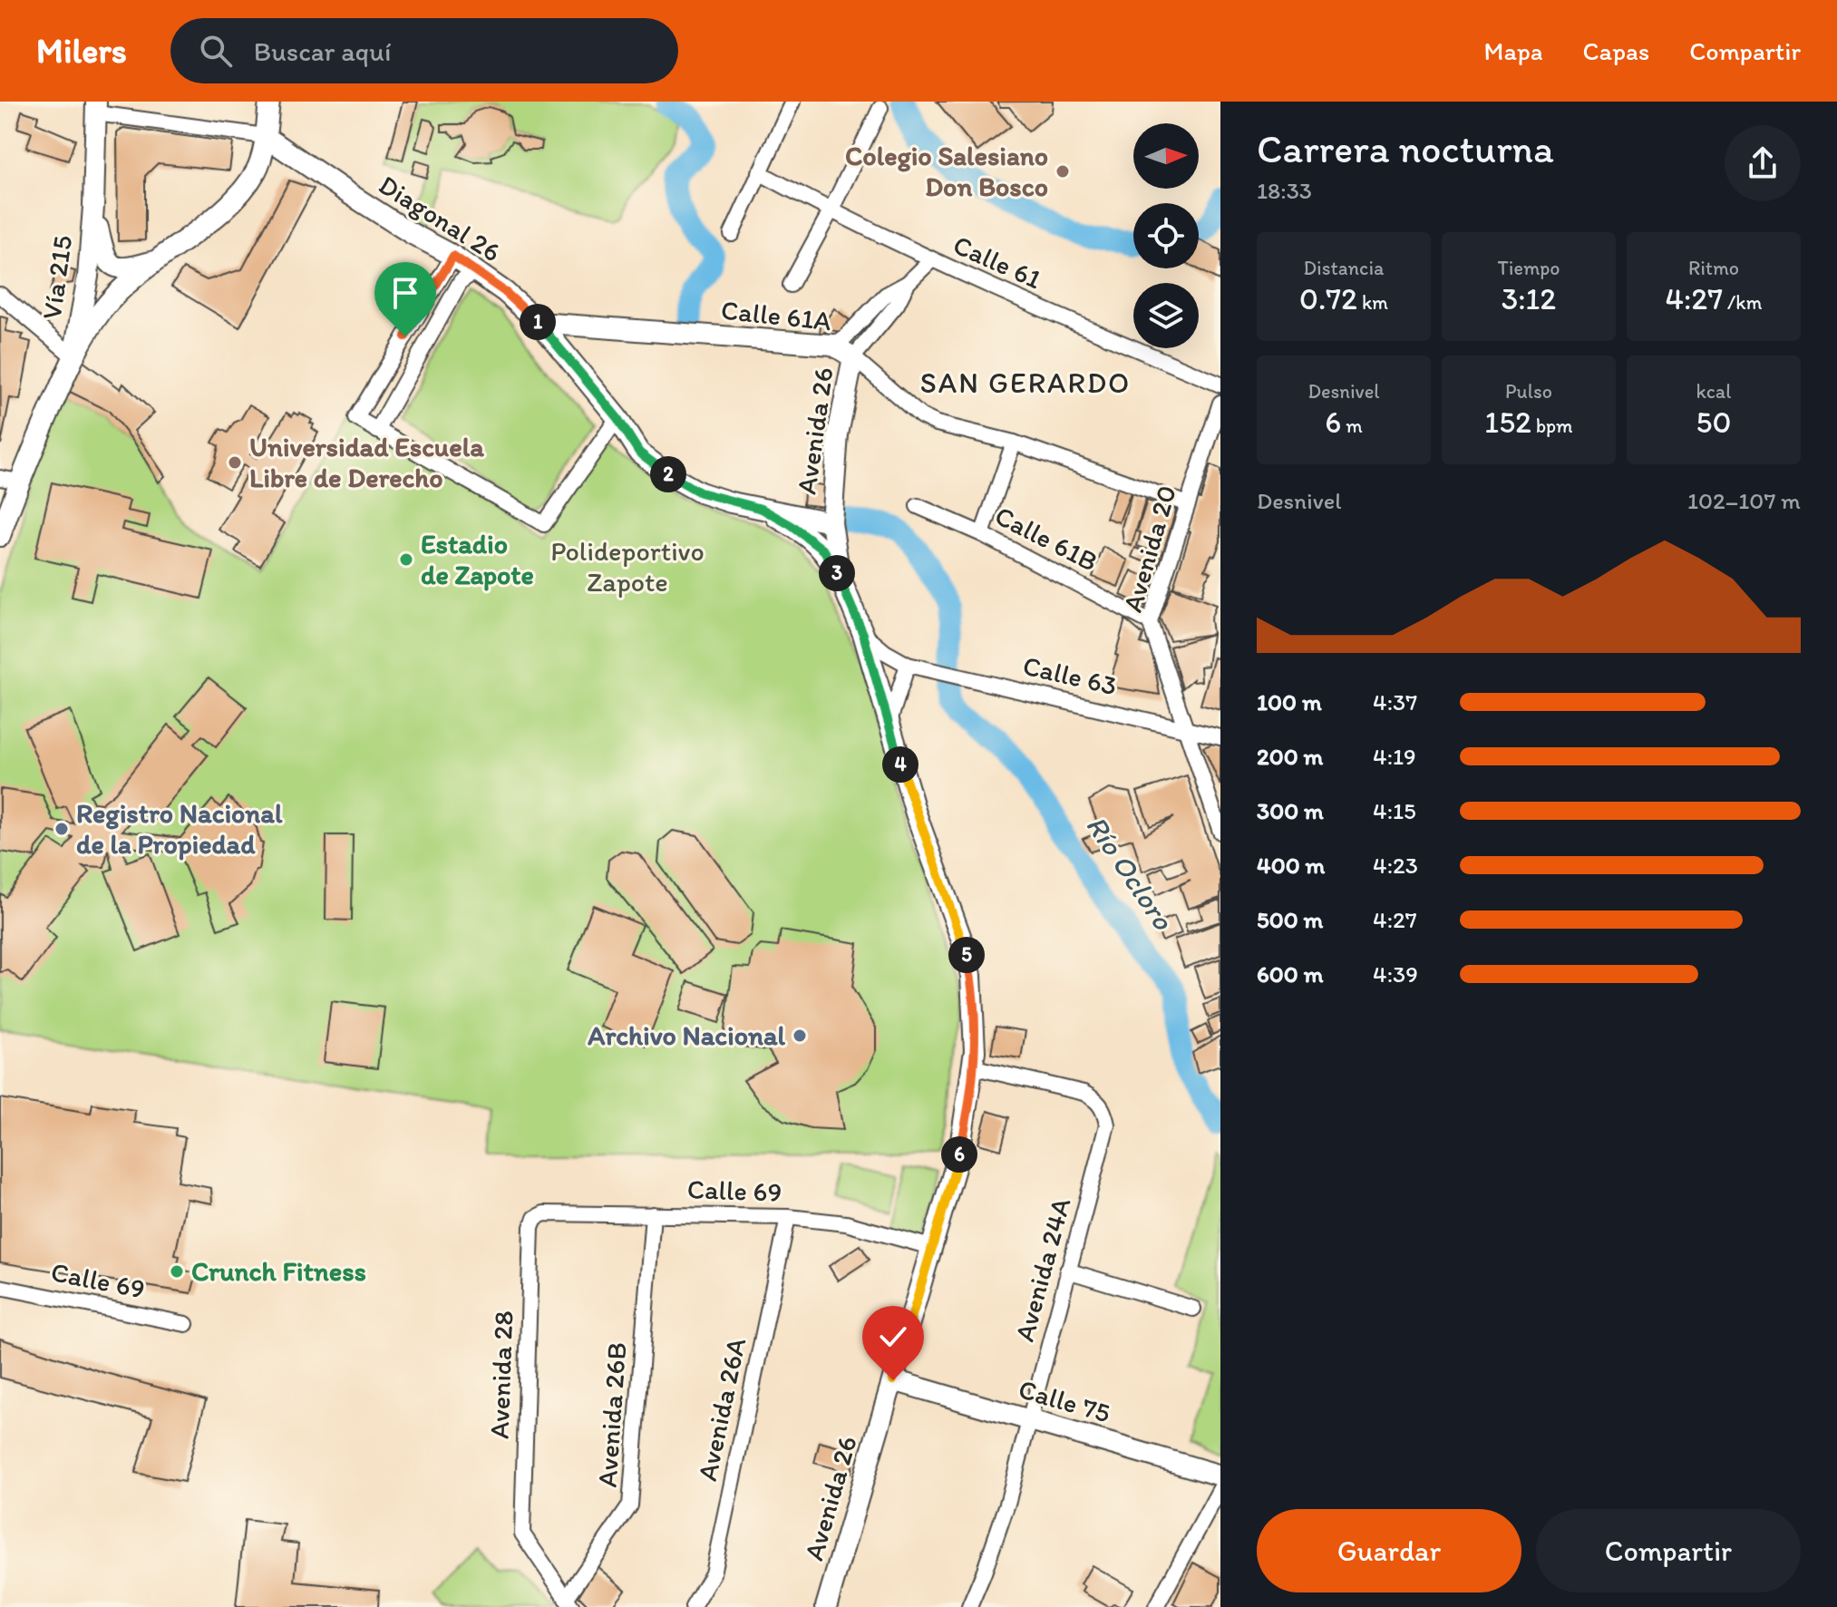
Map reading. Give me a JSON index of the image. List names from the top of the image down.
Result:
{
  "streets": {
    "street": [
      "Diagonal 26",
      "Calle 61",
      "Vía 215",
      "Calle 61A",
      "Avenida 26",
      "Calle 61B",
      "Avenida 20",
      "Calle 63",
      "Calle 69",
      "Avenida 24A",
      "Avenida 28",
      "Calle 75",
      "Avenida 26A",
      "Avenida 26B"
    ]
  },
  "crossings": [
    ["Diagonal 26", "Vía 215"],
    ["Diagonal 26", "Calle 61A"],
    ["Diagonal 26", "Avenida 26"],
    ["Calle 61", "Avenida 26"],
    ["Calle 61A", "Avenida 26"],
    ["Calle 61A", "Avenida 20"],
    ["Avenida 26", "Calle 63"],
    ["Avenida 26", "Calle 69"],
    ["Avenida 26", "Avenida 24A"],
    ["Avenida 26", "Calle 75"],
    ["Calle 61B", "Avenida 20"],
    ["Avenida 20", "Calle 63"],
    ["Calle 69", "Avenida 28"],
    ["Calle 69", "Avenida 26A"],
    ["Calle 69", "Avenida 26B"],
    ["Avenida 24A", "Calle 75"],
    ["Avenida 28", "Avenida 26B"]
  ],
  "districts": ["SAN GERARDO"],
  "water": ["Río Ocloro"],
  "parks": ["Polideportivo Zapote"],
  "places": [
    "Colegio Salesiano Don Bosco",
    "Universidad Escuela Libre de Derecho",
    "Estadio de Zapote",
    "Registro Nacional de la Propiedad",
    "Archivo Nacional",
    "Crunch Fitness"
  ],
  "north": "right",
  "page": {
    "header": "Milers",
    "search": "Buscar aquí",
    "nav": ["Mapa", "Capas", "Compartir"],
    "heading": ["Carrera nocturna", "18:33"],
    "stats": [
      ["Distancia", "0.72 km"],
      ["Tiempo", "3:12"],
      ["Ritmo", "4:27 /km"],
      ["Desnivel", "6 m"],
      ["Pulso", "152 bpm"],
      ["kcal", "50"]
    ],
    "pins": [
      "1",
      "2",
      "3",
      "4",
      "5",
      "6"
    ],
    "chart": ["Desnivel", "102–107 m"],
    "list": [
      {
        "name": "100 m",
        "note": "4:37"
      },
      {
        "name": "200 m",
        "note": "4:19"
      },
      {
        "name": "300 m",
        "note": "4:15"
      },
      {
        "name": "400 m",
        "note": "4:23"
      },
      {
        "name": "500 m",
        "note": "4:27"
      },
      {
        "name": "600 m",
        "note": "4:39"
      }
    ],
    "buttons": ["Guardar", "Compartir"]
  }
}
